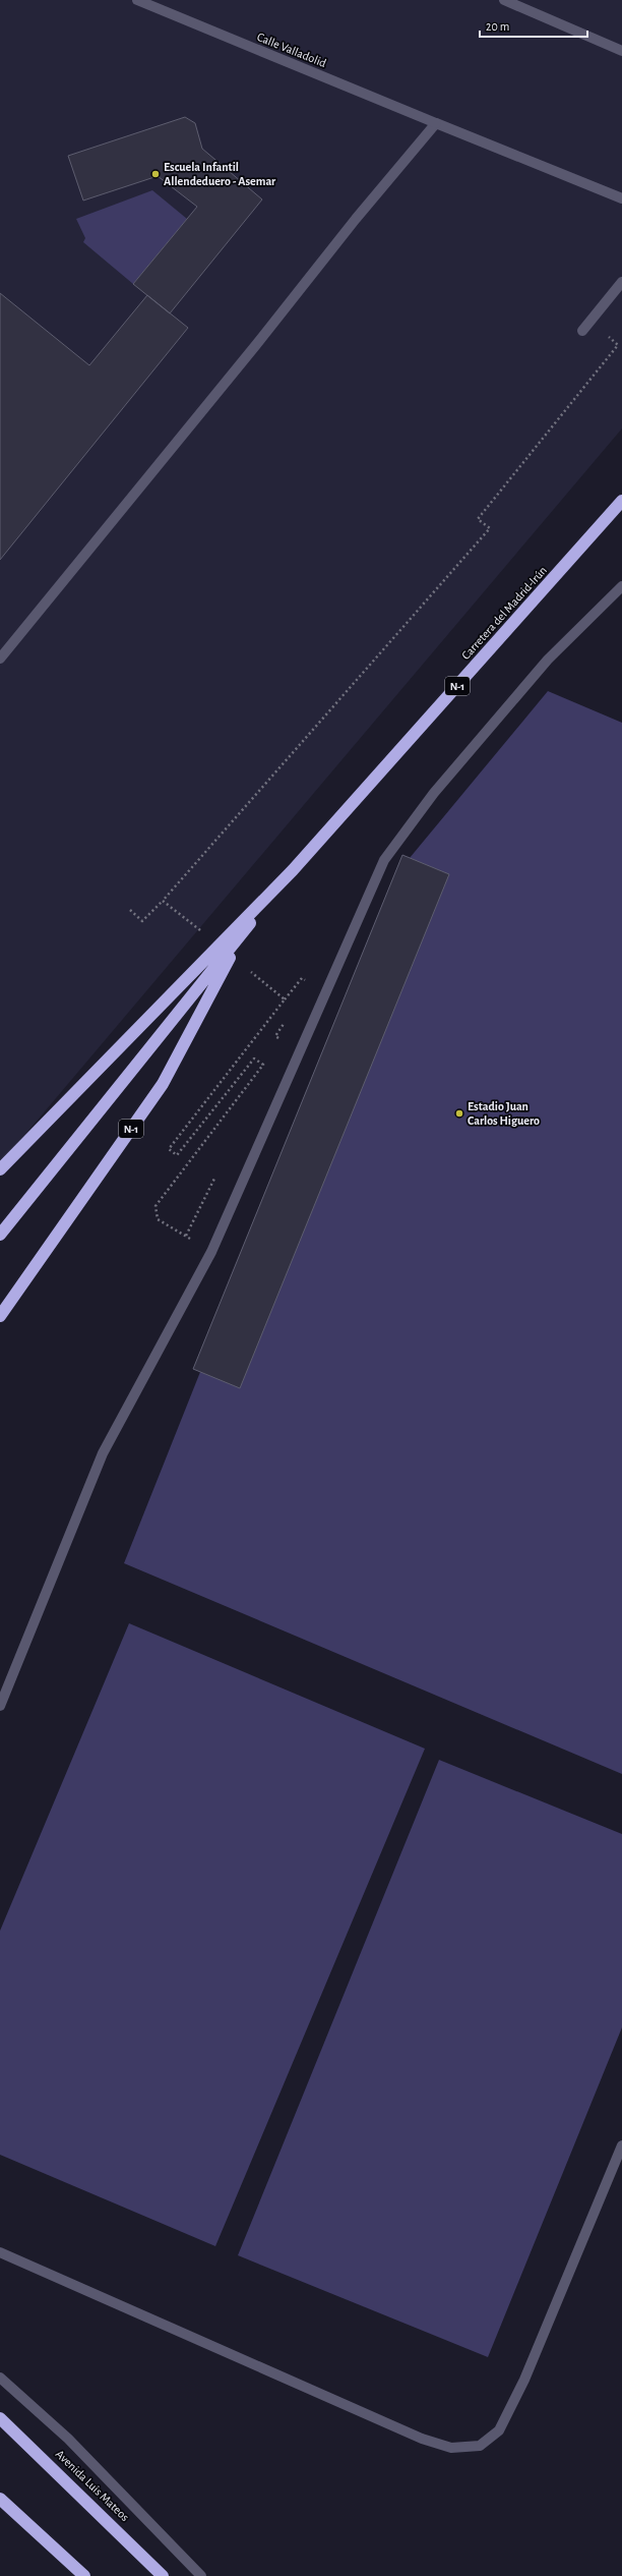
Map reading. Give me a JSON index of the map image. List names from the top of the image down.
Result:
{
  "streets": {
    "highway": ["Carretera del Madrid-Irún", "N-1", "Avenida Luis Mateos"],
    "street": ["Calle Valladolid"]
  },
  "crossings": [
    ["Carretera del Madrid-Irún", "N-1"]
  ],
  "places": ["Escuela Infantil Allendeduero - Asemar", "Estadio Juan Carlos Higuero"],
  "scale_bar": "20 m"
}
